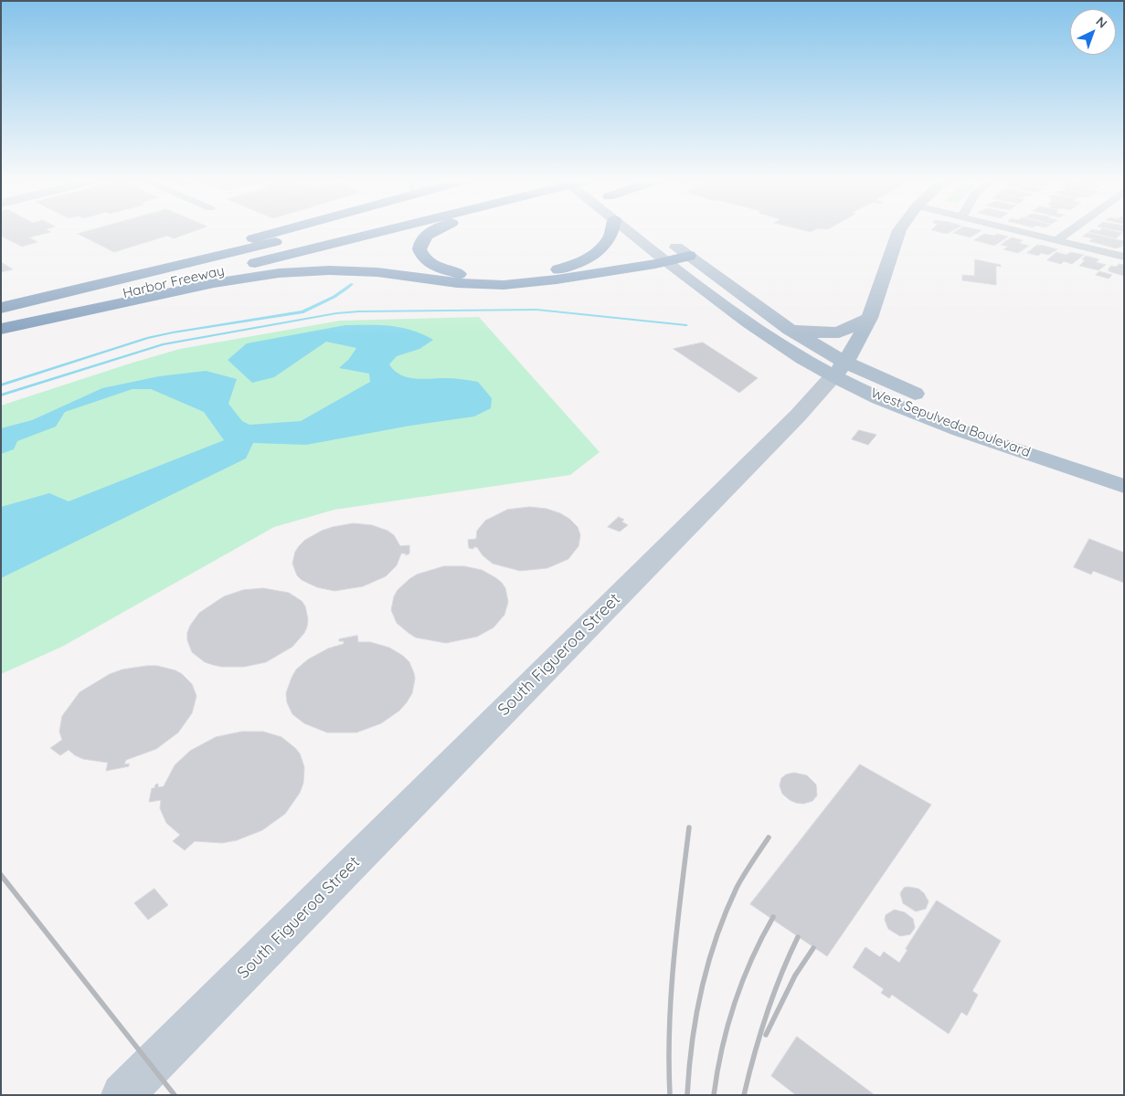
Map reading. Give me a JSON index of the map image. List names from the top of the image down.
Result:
{
  "streets": {
    "highway": ["Harbor Freeway"],
    "main road": ["West Sepulveda Boulevard", "South Figueroa Street"]
  },
  "crossings": [
    ["West Sepulveda Boulevard", "South Figueroa Street"]
  ],
  "north": "top right"
}
